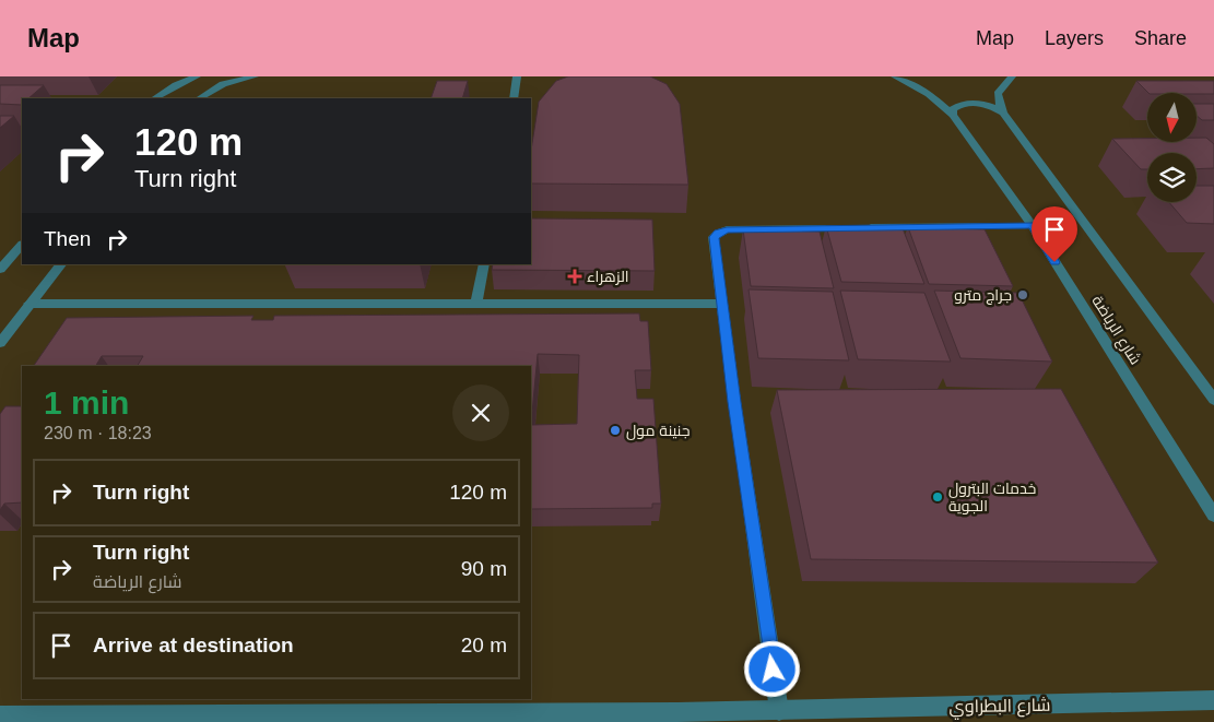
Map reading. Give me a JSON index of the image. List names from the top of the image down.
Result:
{
  "streets": {
    "street": ["شارع الرياضة", "شارع البطراوي"]
  },
  "places": {
    "health": ["الزهراء"],
    "other": ["جراج مترو", "جنينة مول", "خدمات البترول الجوية"]
  },
  "north": "bottom",
  "page": {
    "header": "Map",
    "nav": ["Map", "Layers", "Share"],
    "turn": ["120 m", "Turn right"],
    "then": "Then",
    "heading": ["1 min", "230 m · 18:23"],
    "list": [
      {
        "name": "Turn right",
        "value": "120 m"
      },
      {
        "name": "Turn right",
        "note": "شارع الرياضة",
        "value": "90 m"
      },
      {
        "name": "Arrive at destination",
        "value": "20 m"
      }
    ]
  }
}
